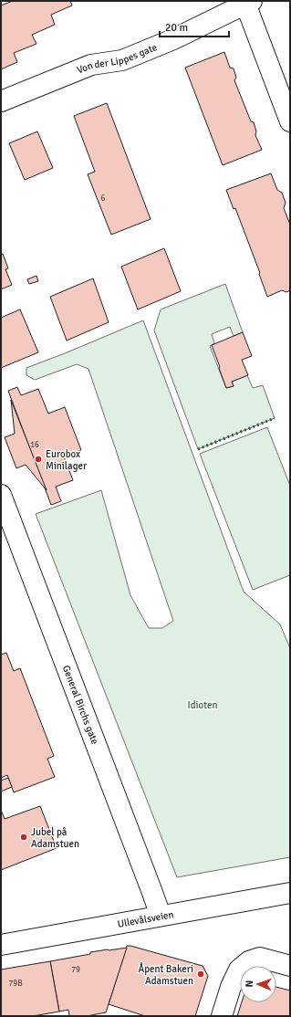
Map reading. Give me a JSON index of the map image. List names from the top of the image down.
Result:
{
  "streets": {
    "street": ["Von der Lippes gate", "General Birchs gate", "Ullevålsveien"]
  },
  "crossings": [
    ["General Birchs gate", "Ullevålsveien"]
  ],
  "parks": ["Idioten"],
  "places": ["Eurobox Minilager", "Jubel på Adamstuen", "Åpent Bakeri Adamstuen"],
  "house_numbers": [
    "6",
    "16",
    "79",
    "79B"
  ],
  "scale_bar": "20 m",
  "north": "left"
}
